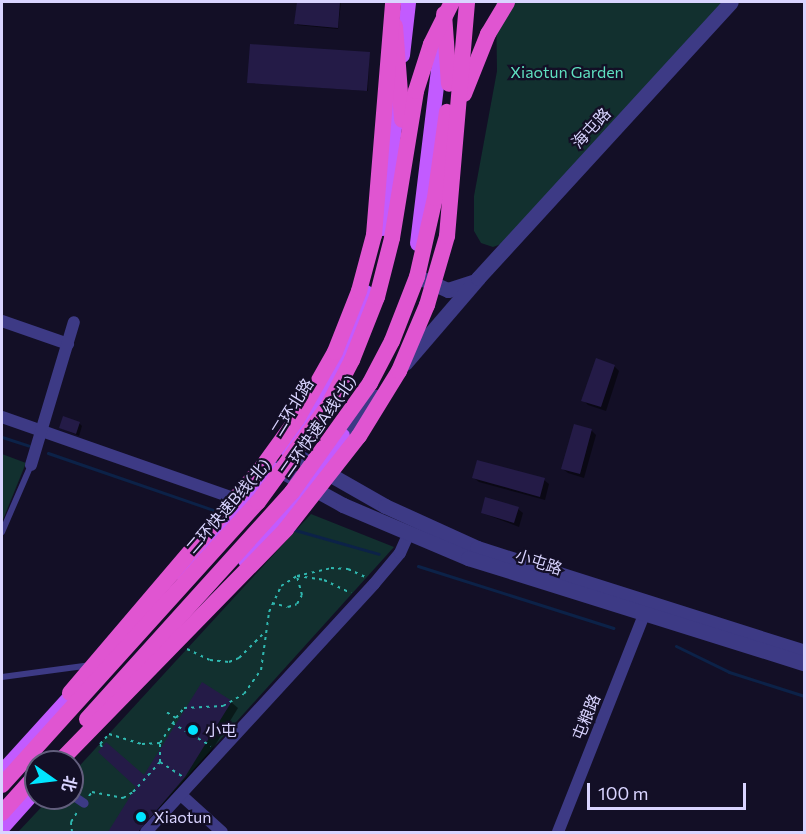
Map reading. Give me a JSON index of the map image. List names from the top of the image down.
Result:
{
  "streets": {
    "highway": ["二环快速A线(北)", "二环快速B线(北)"],
    "main road": ["二环北路"],
    "street": ["海屯路", "小屯路", "屯粮路"]
  },
  "crossings": [
    ["海屯路", "小屯路"],
    ["二环北路", "小屯路"],
    ["小屯路", "屯粮路"]
  ],
  "parks": ["Xiaotun Garden"],
  "places": ["小屯", "Xiaotun"],
  "scale_bar": "100 m",
  "north": "right"
}
